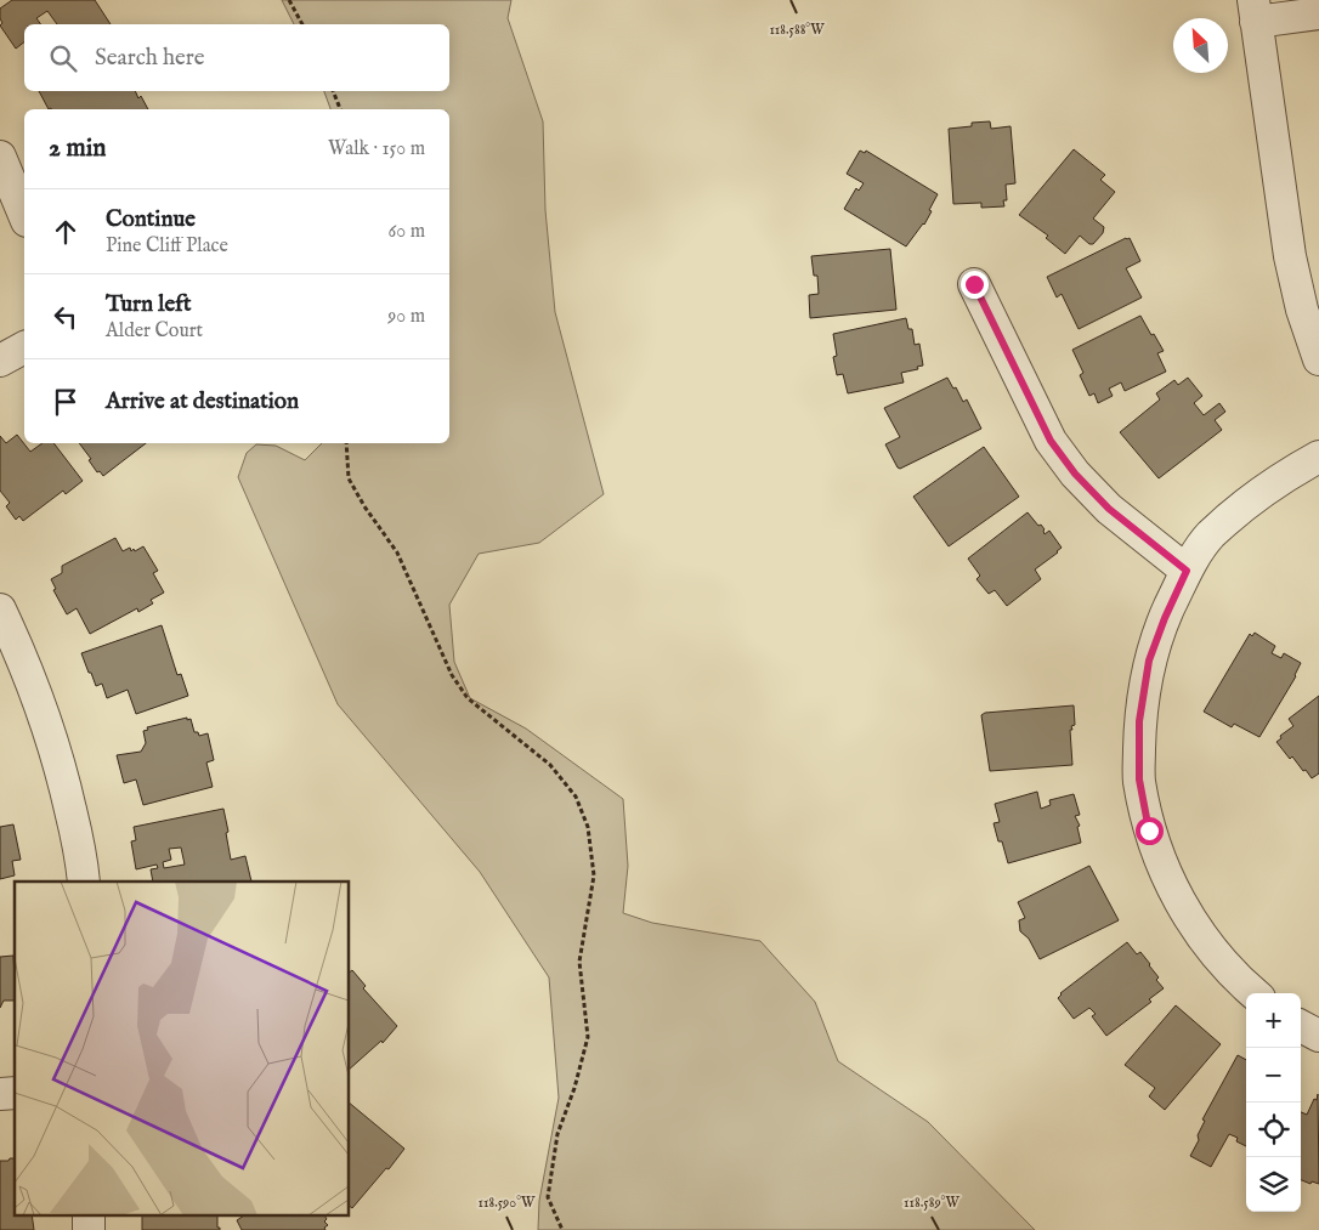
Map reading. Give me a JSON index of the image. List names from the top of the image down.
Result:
{
  "north": "top left",
  "page": {
    "search": "Search here",
    "heading": ["2 min", "Walk · 150 m"],
    "list": [
      ["Continue", "Pine Cliff Place", "60 m"],
      ["Turn left", "Alder Court", "90 m"],
      "Arrive at destination"
    ],
    "map_buttons": ["+", "−"]
  },
  "coordinates": ["118.588°W", "118.590°W", "118.589°W"]
}
